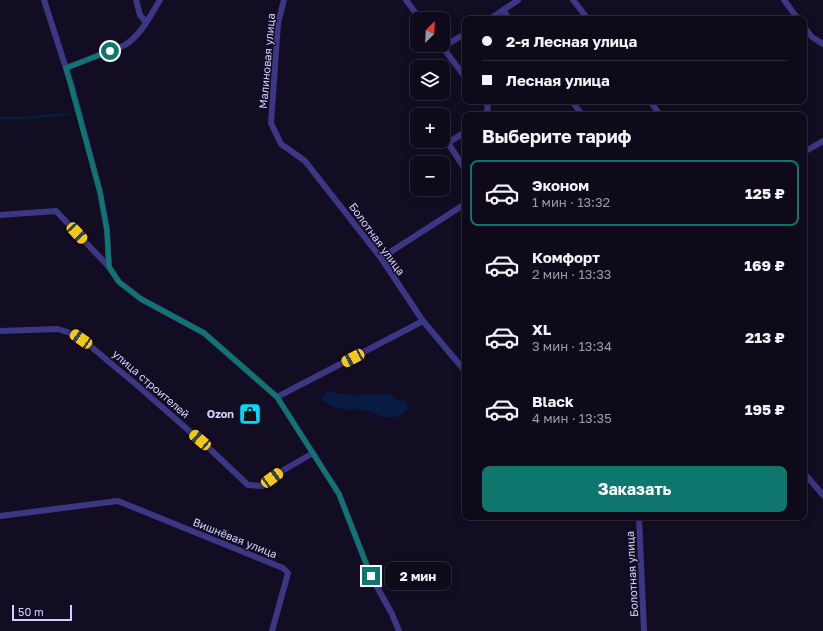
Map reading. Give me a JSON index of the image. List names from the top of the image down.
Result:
{
  "streets": {
    "street": [
      "Малиновая улица",
      "Болотная улица",
      "улица строителей",
      "Вишнёвая улица"
    ]
  },
  "crossings": [
    ["Малиновая улица", "Болотная улица"]
  ],
  "places": {
    "shop": ["Ozon"]
  },
  "scale_bar": "50 m",
  "north": "top right",
  "page": {
    "map_buttons": ["+", "−"],
    "banner": ["2-я Лесная улица", "Лесная улица"],
    "heading": "Выберите тариф",
    "list": [
      {
        "name": "Эконом",
        "note": "1 мин · 13:32",
        "value": "125 ₽"
      },
      {
        "name": "Комфорт",
        "note": "2 мин · 13:33",
        "value": "169 ₽"
      },
      {
        "name": "XL",
        "note": "3 мин · 13:34",
        "value": "213 ₽"
      },
      {
        "name": "Black",
        "note": "4 мин · 13:35",
        "value": "195 ₽"
      }
    ],
    "buttons": "Заказать",
    "bubble": "2 мин",
    "scale": "50 m"
  }
}
